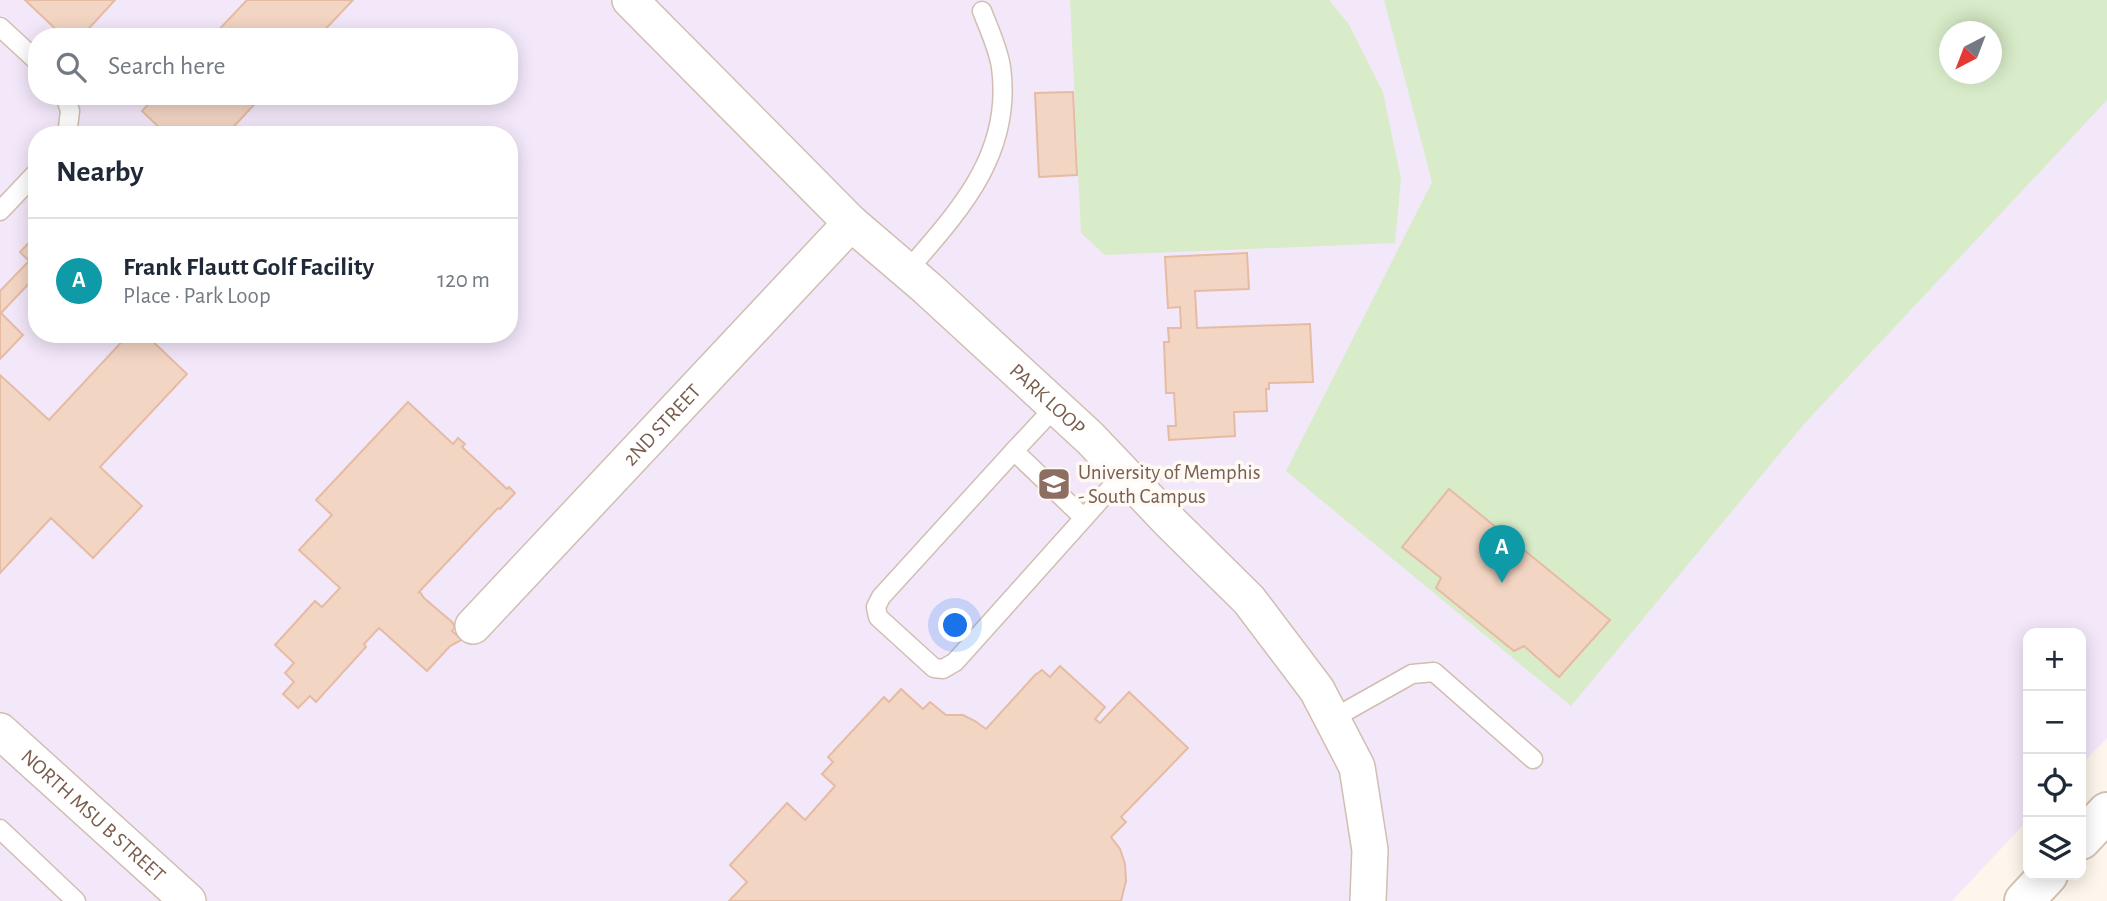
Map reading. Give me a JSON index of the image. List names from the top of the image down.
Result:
{
  "streets": {
    "street": ["PARK LOOP", "2ND STREET", "NORTH MSU B STREET"]
  },
  "crossings": [
    ["PARK LOOP", "2ND STREET"]
  ],
  "places": {
    "school or university": ["University of Memphis - South Campus"]
  },
  "north": "bottom left",
  "page": {
    "search": "Search here",
    "heading": "Nearby",
    "list": [
      {
        "mark": "A",
        "name": "Frank Flautt Golf Facility",
        "note": "Place · Park Loop",
        "value": "120 m"
      }
    ],
    "pins": "A",
    "map_buttons": ["+", "−"]
  }
}
